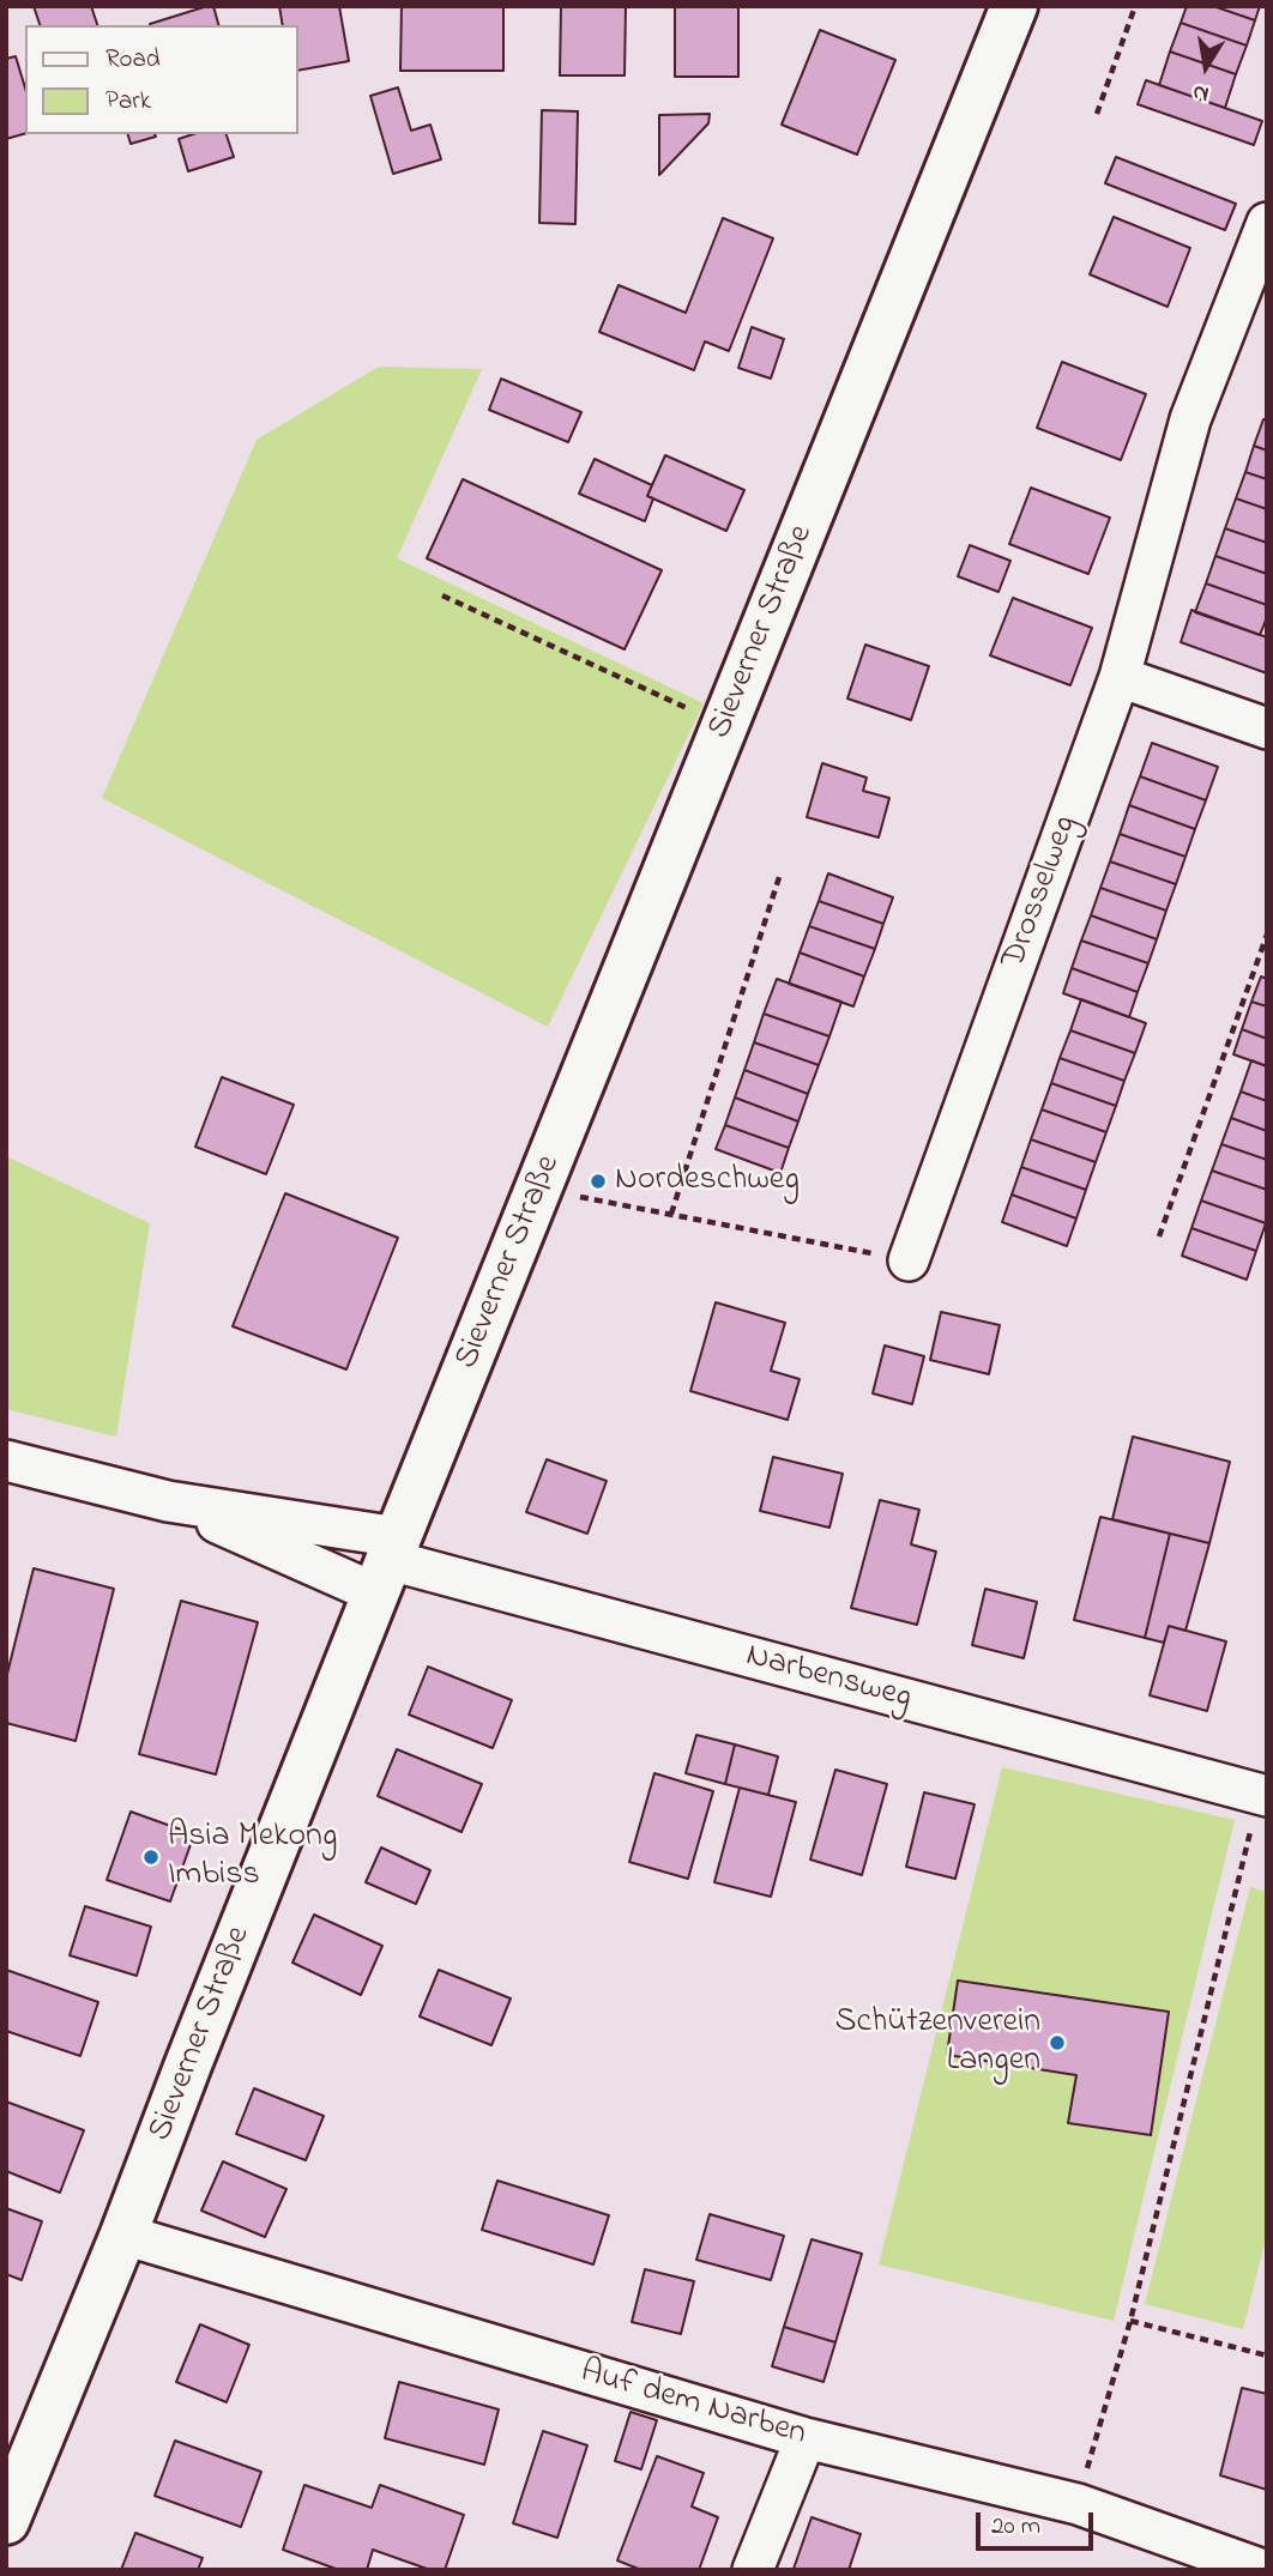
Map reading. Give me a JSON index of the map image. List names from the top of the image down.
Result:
{
  "streets": {
    "main road": ["Sieverner Straße"],
    "street": ["Drosselweg", "Narbensweg", "Auf dem Narben"]
  },
  "crossings": [
    ["Sieverner Straße", "Narbensweg"],
    ["Sieverner Straße", "Auf dem Narben"]
  ],
  "places": ["Nordeschweg", "Asia Mekong Imbiss", "Schützenverein Langen"],
  "legend": ["Road", "Park"],
  "scale_bar": "20 m",
  "north": "bottom"
}
